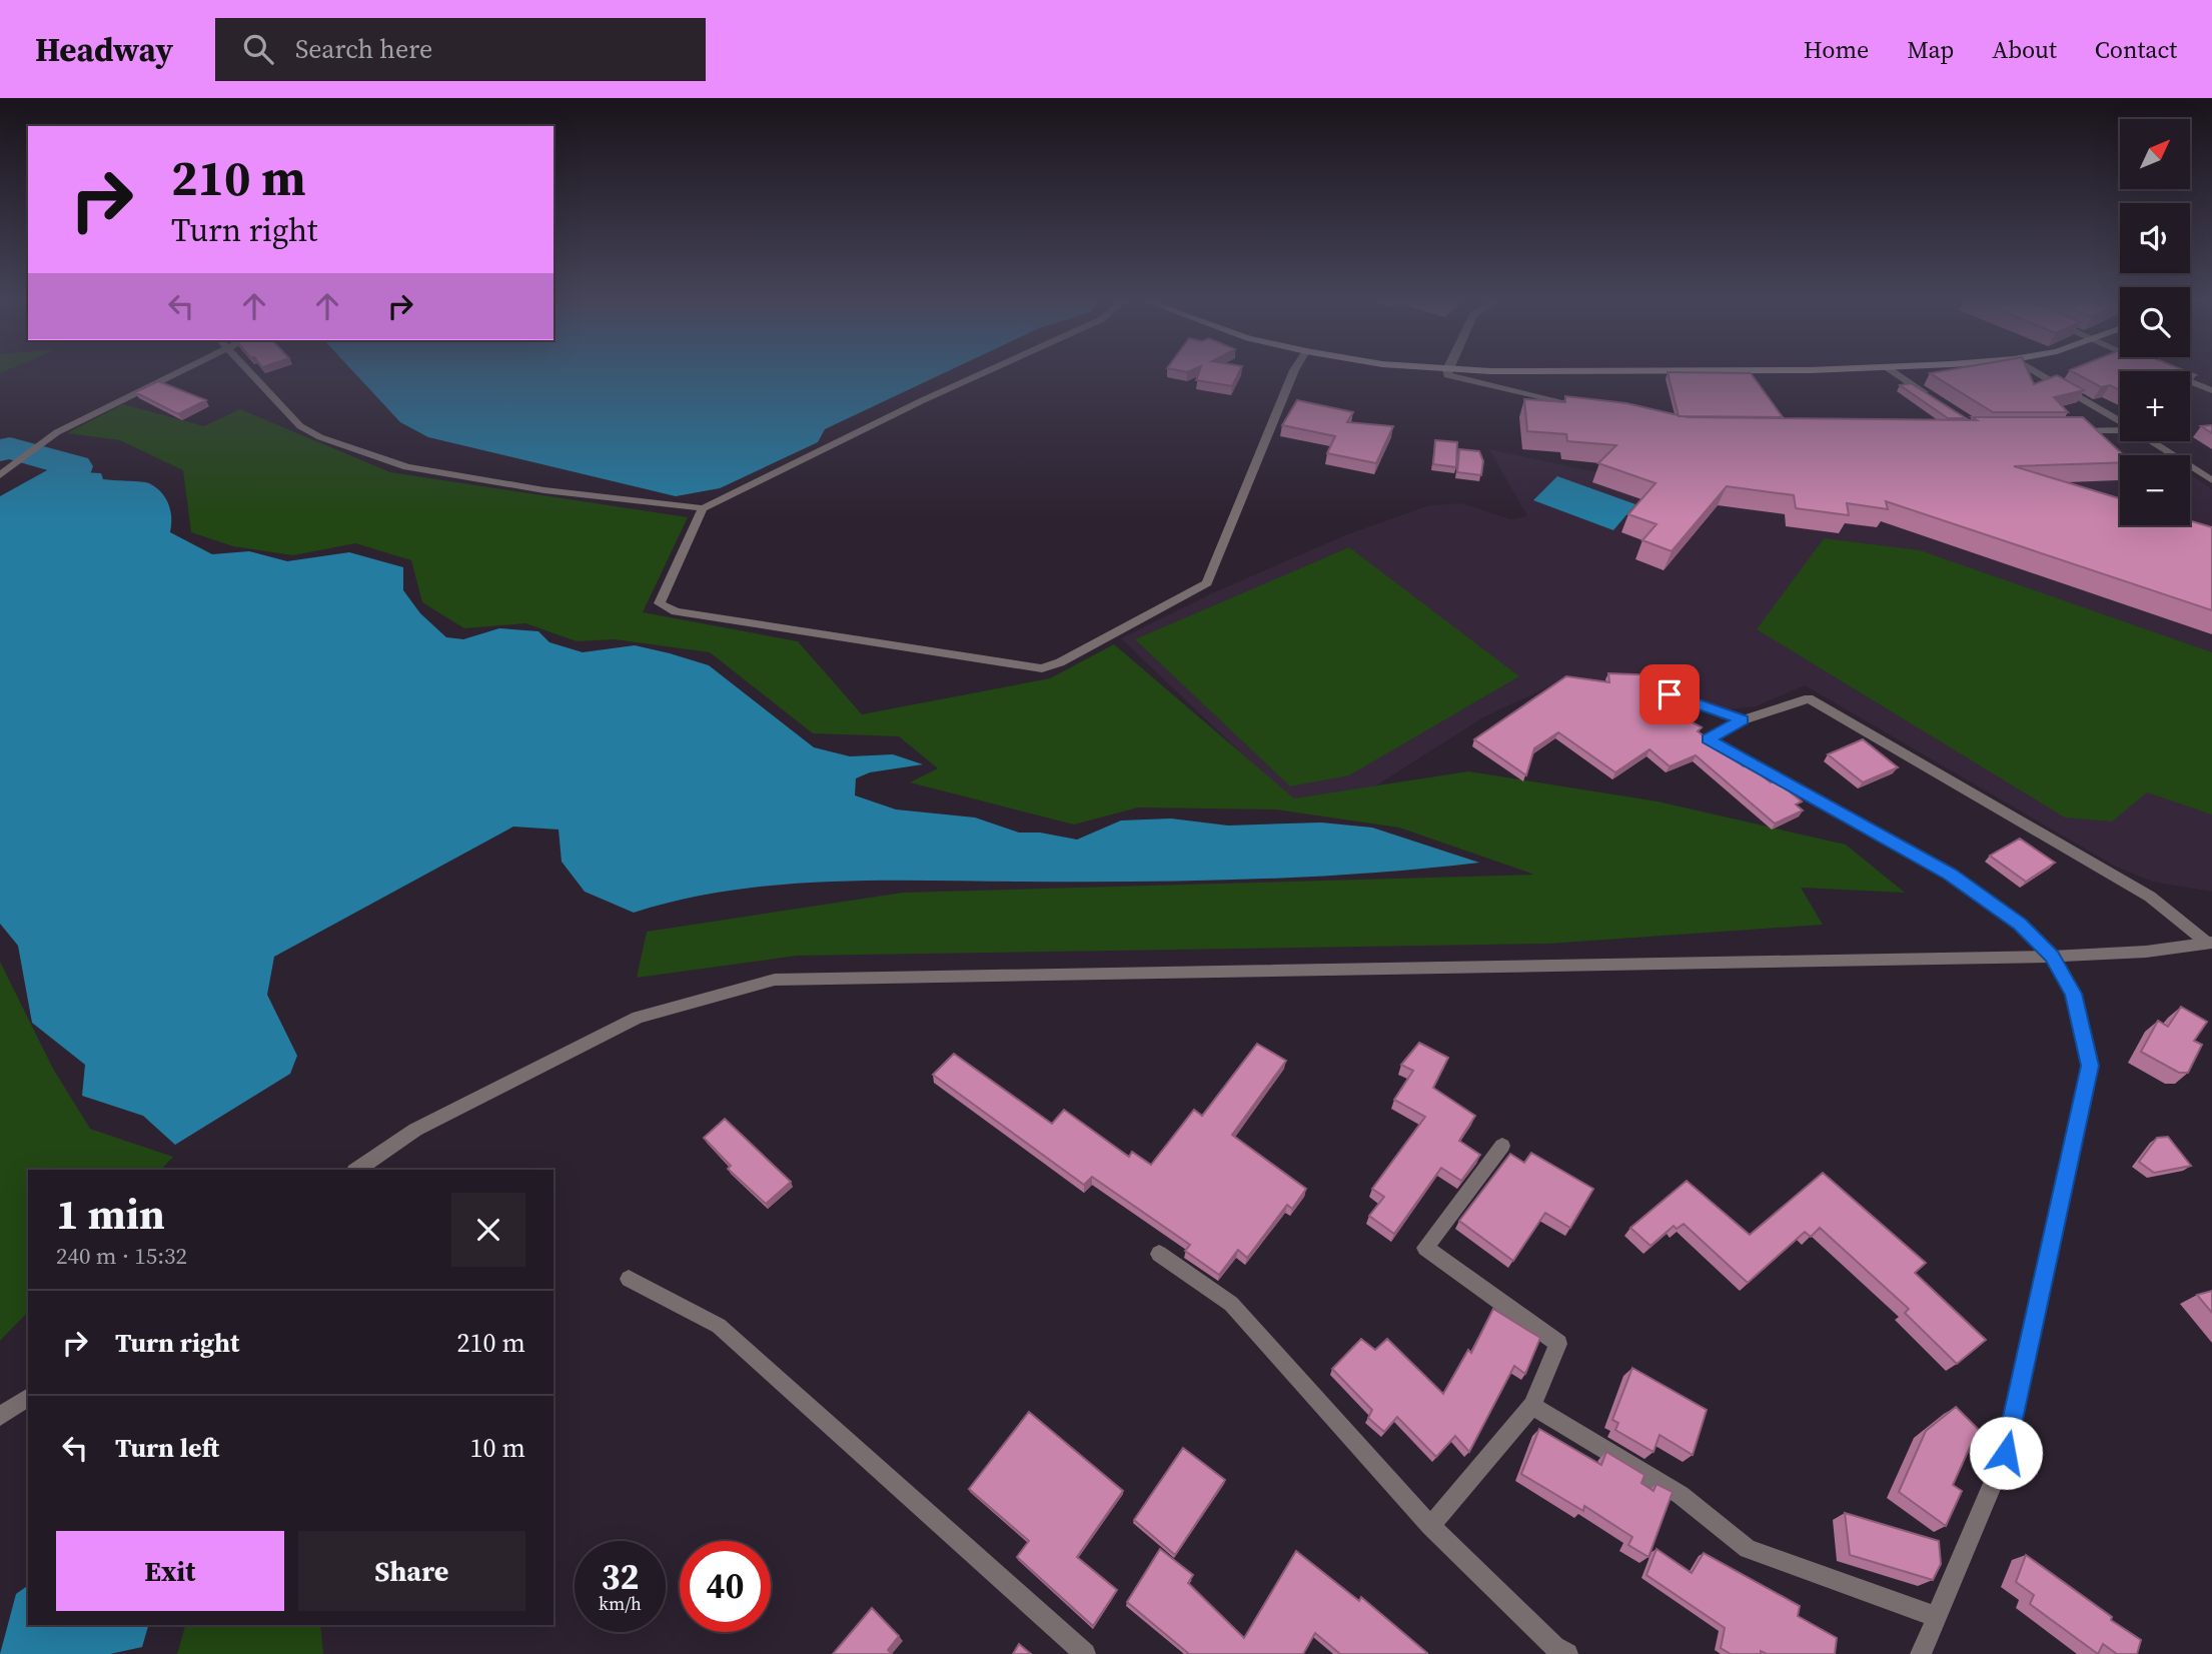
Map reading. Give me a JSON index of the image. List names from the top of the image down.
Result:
{
  "north": "top right",
  "page": {
    "header": "Headway",
    "search": "Search here",
    "nav": [
      "Home",
      "Map",
      "About",
      "Contact"
    ],
    "map_buttons": ["+", "−"],
    "turn": ["210 m", "Turn right"],
    "heading": ["1 min", "240 m · 15:32"],
    "list": [
      {
        "name": "Turn right",
        "value": "210 m"
      },
      {
        "name": "Turn left",
        "value": "10 m"
      }
    ],
    "buttons": ["Exit", "Share"],
    "speed": "32 km/h",
    "limit": "40"
  }
}
